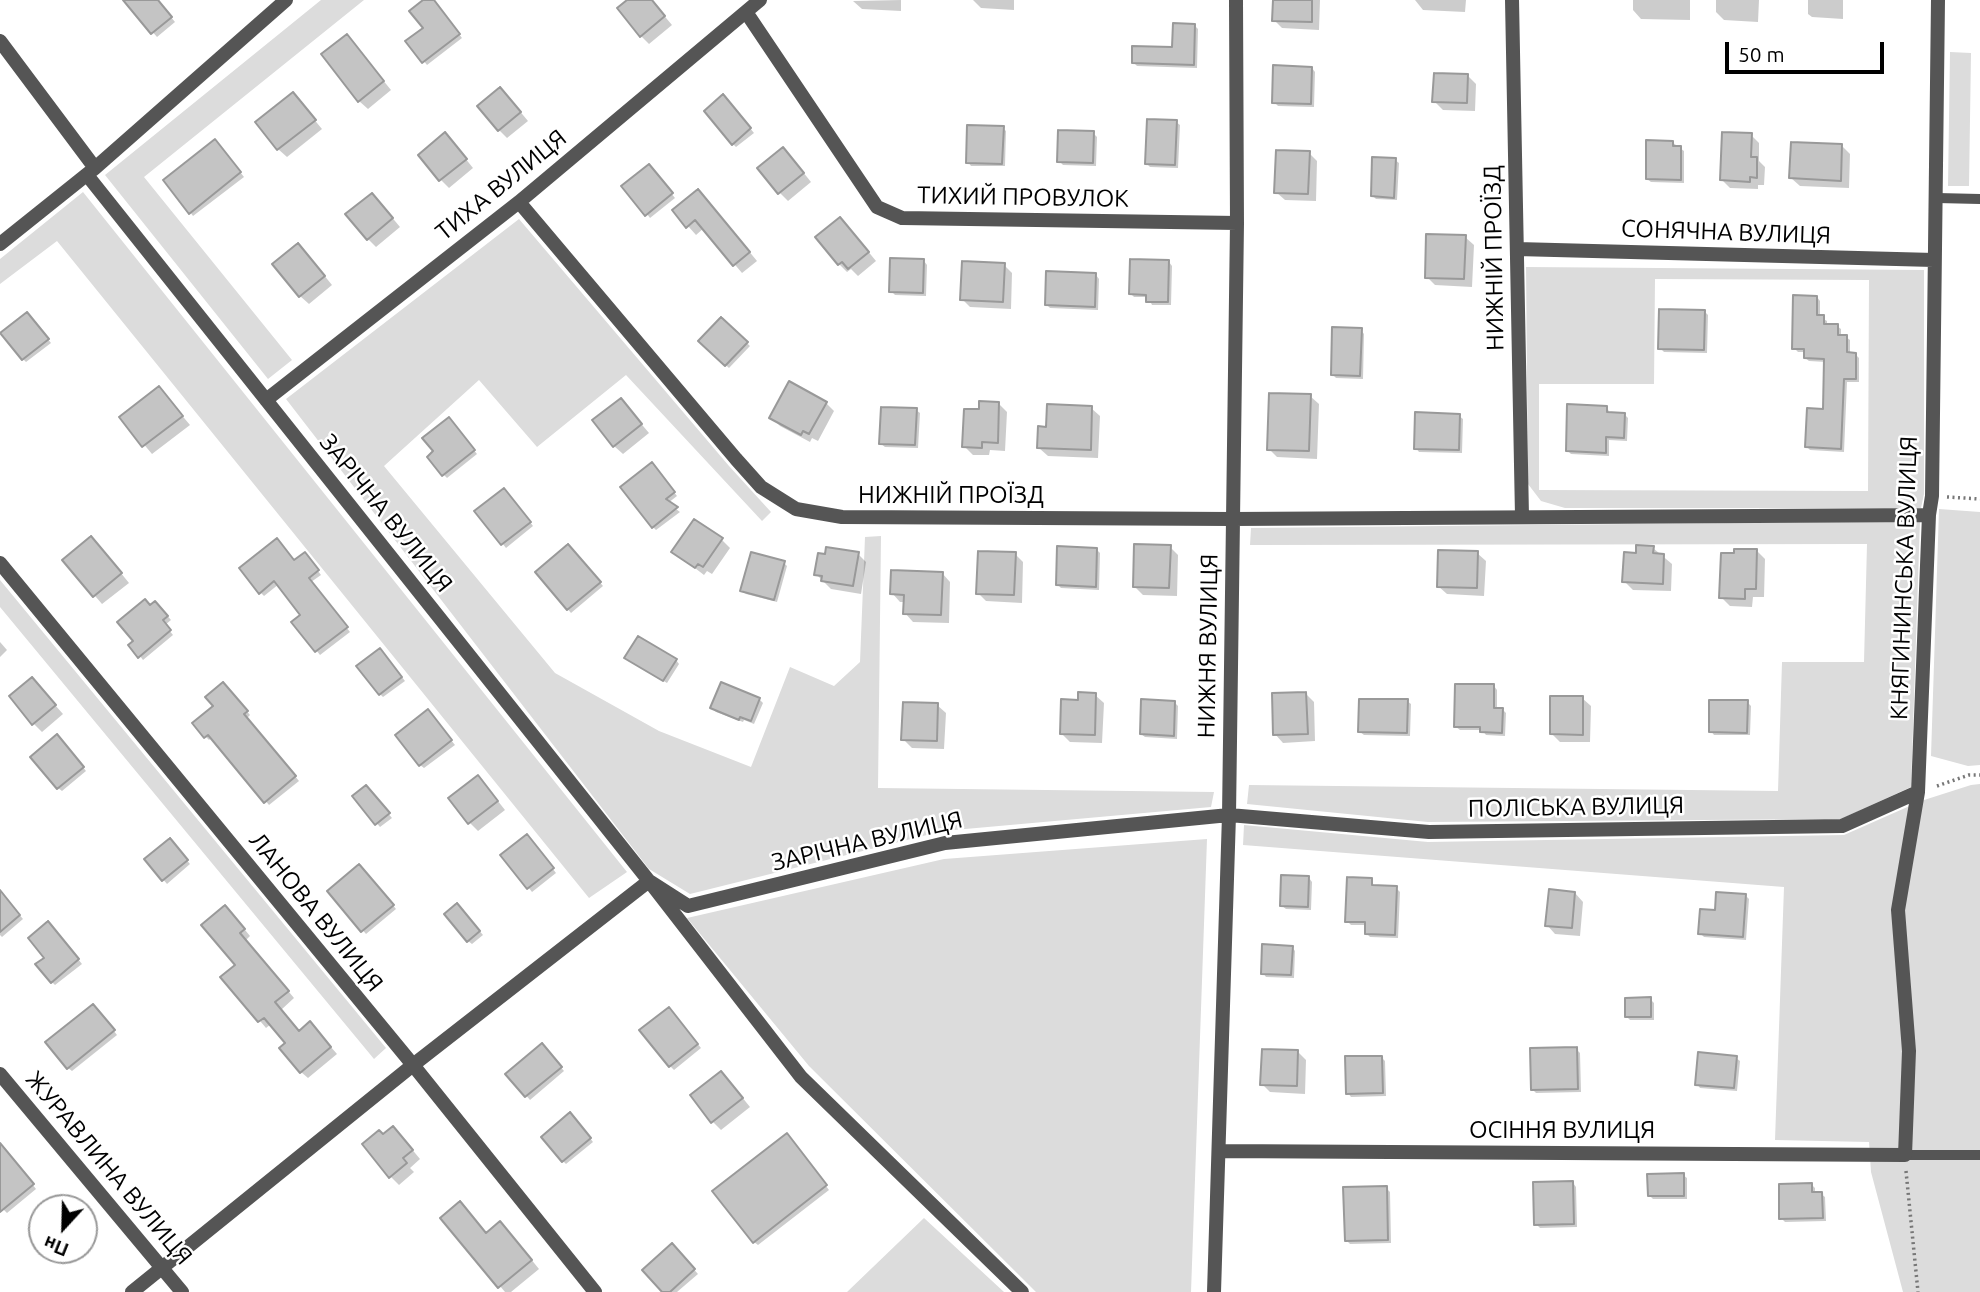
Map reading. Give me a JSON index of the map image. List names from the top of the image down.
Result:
{
  "streets": {
    "street": [
      "ТИХА ВУЛИЦЯ",
      "ТИХИЙ ПРОВУЛОК",
      "СОНЯЧНА ВУЛИЦЯ",
      "НИЖНІЙ ПРОЇЗД",
      "ЗАРІЧНА ВУЛИЦЯ",
      "КНЯГИНИНСЬКА ВУЛИЦЯ",
      "НИЖНЯ ВУЛИЦЯ",
      "ПОЛІСЬКА ВУЛИЦЯ",
      "ЛАНОВА ВУЛИЦЯ",
      "ОСІННЯ ВУЛИЦЯ",
      "ЖУРАВЛИНА ВУЛИЦЯ"
    ]
  },
  "crossings": [
    ["ТИХА ВУЛИЦЯ", "ТИХИЙ ПРОВУЛОК"],
    ["ТИХА ВУЛИЦЯ", "НИЖНІЙ ПРОЇЗД"],
    ["ТИХА ВУЛИЦЯ", "ЗАРІЧНА ВУЛИЦЯ"],
    ["ТИХИЙ ПРОВУЛОК", "НИЖНЯ ВУЛИЦЯ"],
    ["СОНЯЧНА ВУЛИЦЯ", "НИЖНІЙ ПРОЇЗД"],
    ["СОНЯЧНА ВУЛИЦЯ", "КНЯГИНИНСЬКА ВУЛИЦЯ"],
    ["НИЖНІЙ ПРОЇЗД", "КНЯГИНИНСЬКА ВУЛИЦЯ"],
    ["НИЖНІЙ ПРОЇЗД", "НИЖНЯ ВУЛИЦЯ"],
    ["ЗАРІЧНА ВУЛИЦЯ", "НИЖНЯ ВУЛИЦЯ"],
    ["ЗАРІЧНА ВУЛИЦЯ", "ПОЛІСЬКА ВУЛИЦЯ"],
    ["КНЯГИНИНСЬКА ВУЛИЦЯ", "ПОЛІСЬКА ВУЛИЦЯ"],
    ["КНЯГИНИНСЬКА ВУЛИЦЯ", "ОСІННЯ ВУЛИЦЯ"],
    ["НИЖНЯ ВУЛИЦЯ", "ПОЛІСЬКА ВУЛИЦЯ"],
    ["НИЖНЯ ВУЛИЦЯ", "ОСІННЯ ВУЛИЦЯ"]
  ],
  "scale_bar": "50 m",
  "north": "bottom"
}
